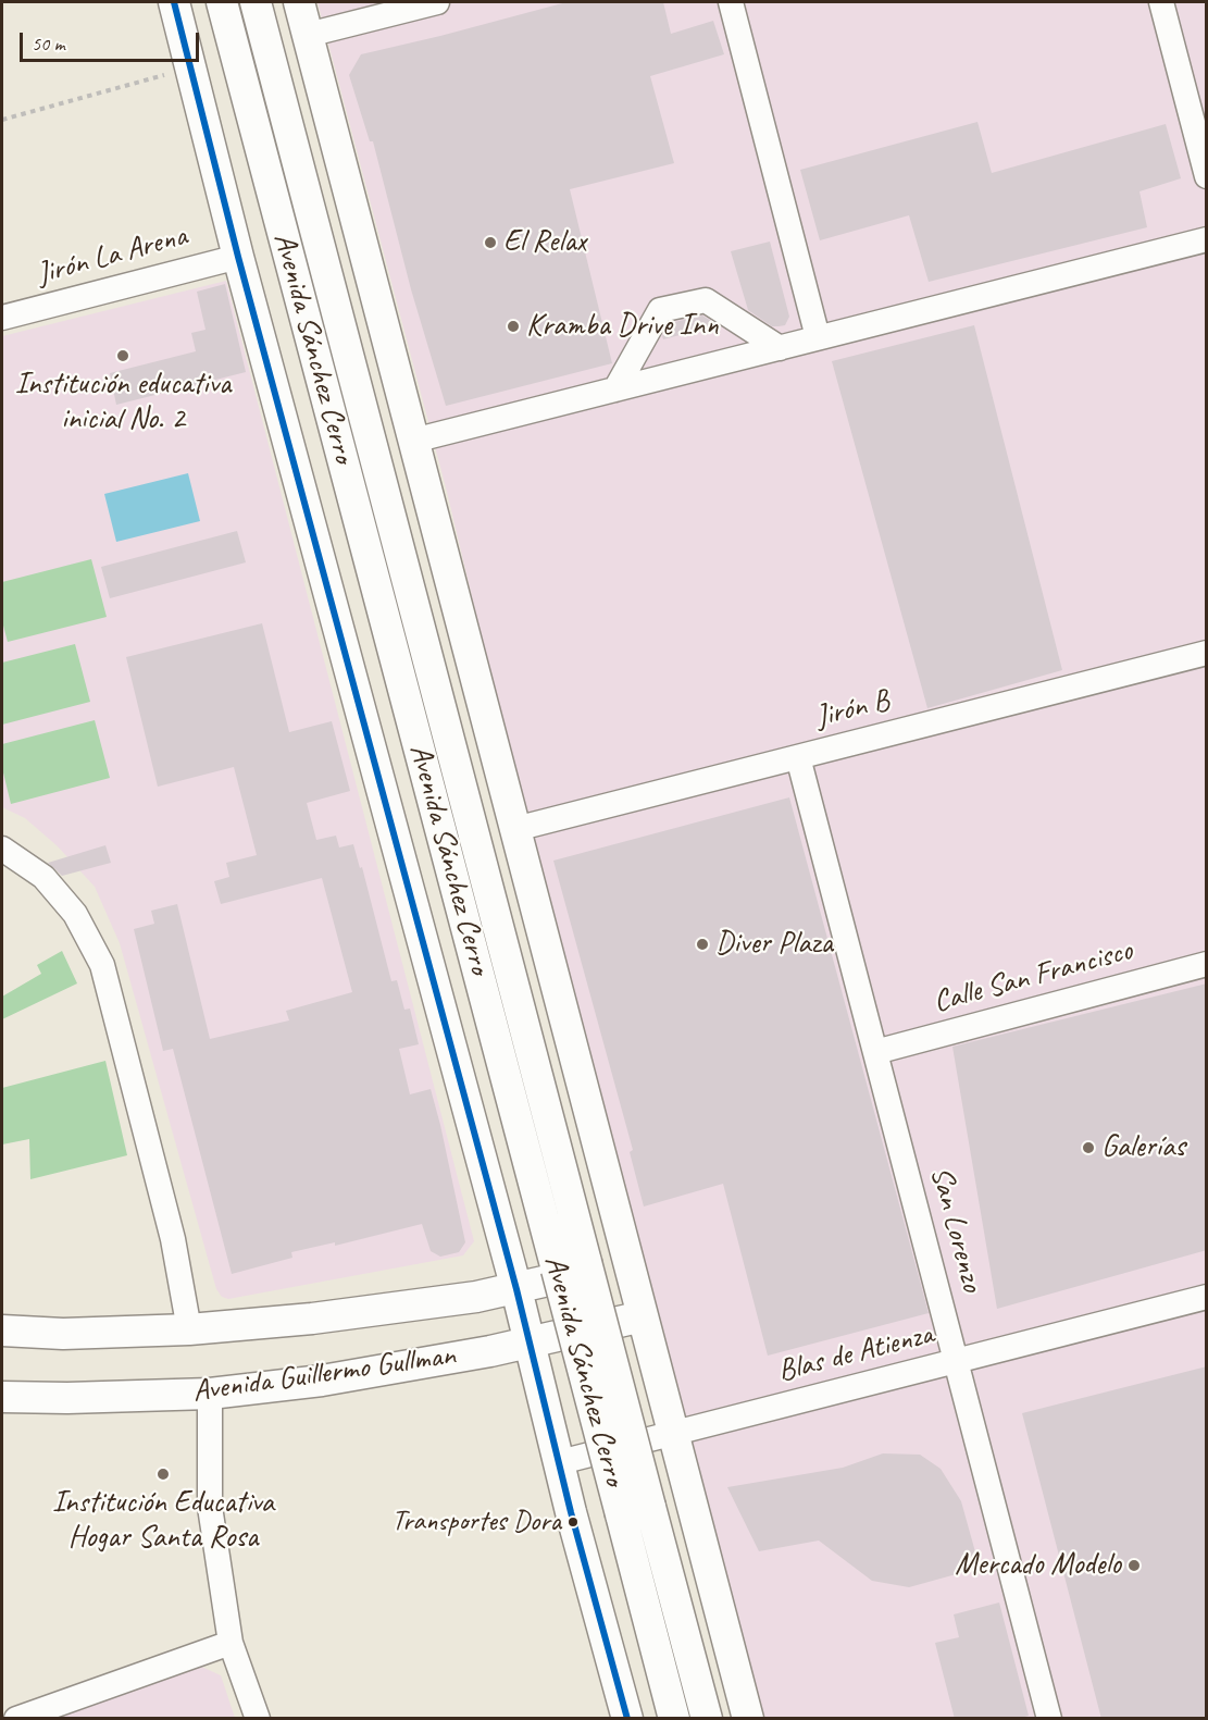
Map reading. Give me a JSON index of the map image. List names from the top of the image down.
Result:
{
  "streets": {
    "main road": ["Avenida Sánchez Cerro", "Avenida Guillermo Gullman"],
    "street": [
      "Jirón La Arena",
      "Jirón B",
      "Calle San Francisco",
      "San Lorenzo",
      "Blas de Atienza"
    ]
  },
  "crossings": [
    ["Jirón La Arena", "Avenida Sánchez Cerro"],
    ["Avenida Sánchez Cerro", "Blas de Atienza"],
    ["Avenida Sánchez Cerro", "Avenida Guillermo Gullman"],
    ["Jirón B", "San Lorenzo"],
    ["Calle San Francisco", "San Lorenzo"],
    ["San Lorenzo", "Blas de Atienza"]
  ],
  "places": [
    "El Relax",
    "Kramba Drive Inn",
    "Institución educativa inicial No. 2",
    "Diver Plaza",
    "Galerías",
    "Institución Educativa Hogar Santa Rosa",
    "Transportes Dora",
    "Mercado Modelo"
  ],
  "scale_bar": "50 m"
}
